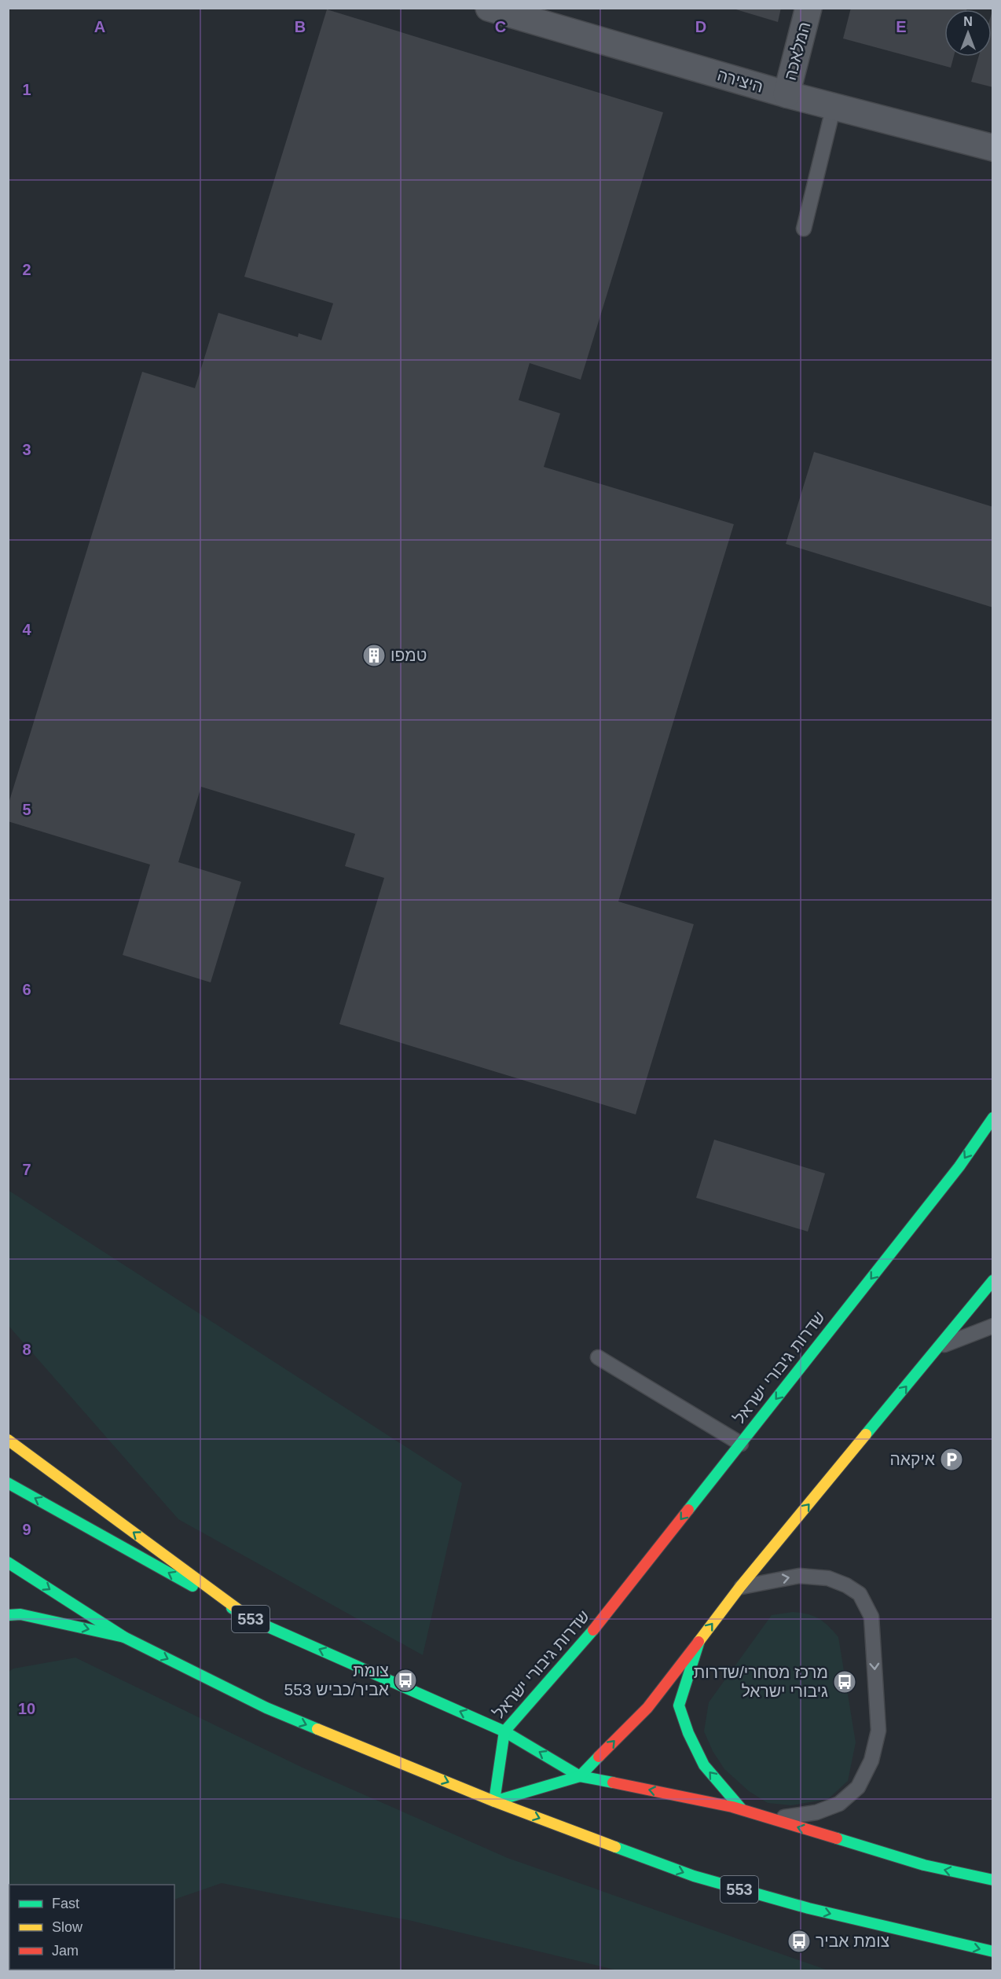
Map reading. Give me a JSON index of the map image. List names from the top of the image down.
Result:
{
  "streets": {
    "main road": ["שדרות גיבורי ישראל", "553"],
    "street": ["המלאכה", "היצירה"]
  },
  "crossings": [
    ["המלאכה", "היצירה"],
    ["שדרות גיבורי ישראל", "553"]
  ],
  "places": {
    "building": ["טמפו"],
    "parking": ["איקאה"],
    "bus stop": ["צומת אביר/כביש 553", "מרכז מסחרי/שדרות גיבורי ישראל", "צומת אביר"]
  },
  "legend": ["Fast", "Slow", "Jam"],
  "north": "top",
  "grid": {
    "columns": [
      "A",
      "B",
      "C",
      "D",
      "E"
    ],
    "rows": [
      "1",
      "2",
      "3",
      "4",
      "5",
      "6",
      "7",
      "8",
      "9",
      "10"
    ]
  }
}
